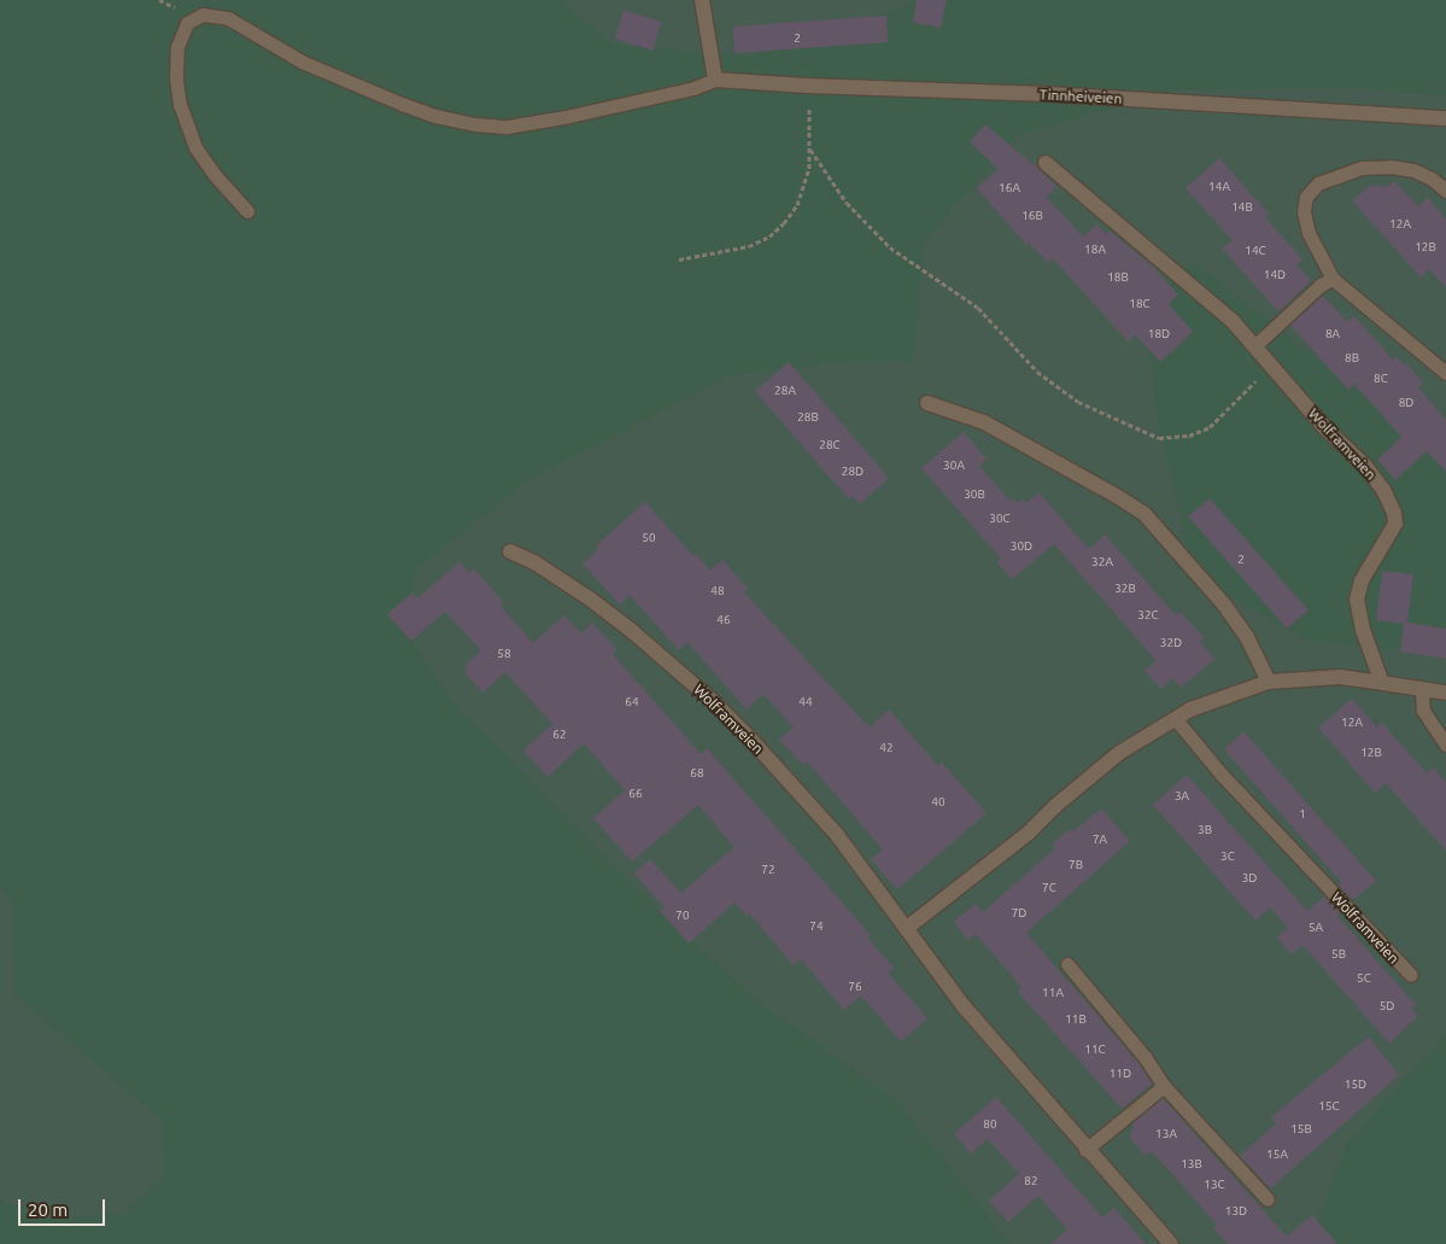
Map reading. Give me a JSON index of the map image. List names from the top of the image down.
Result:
{
  "streets": {
    "street": ["Tinnheiveien", "Wolframveien"]
  },
  "house_numbers": [
    "2",
    "14A",
    "16A",
    "14B",
    "16B",
    "12A",
    "12B",
    "18A",
    "14C",
    "14D",
    "18B",
    "18C",
    "18D",
    "8A",
    "8B",
    "8C",
    "28A",
    "8D",
    "28B",
    "28C",
    "30A",
    "28D",
    "30B",
    "30C",
    "50",
    "30D",
    "2",
    "32A",
    "32B",
    "48",
    "32C",
    "46",
    "32D",
    "58",
    "64",
    "44",
    "12A",
    "62",
    "42",
    "12B",
    "68",
    "66",
    "3A",
    "40",
    "1",
    "3B",
    "7A",
    "3C",
    "7B",
    "72",
    "3D",
    "7C",
    "7D",
    "70",
    "74",
    "5A",
    "5B",
    "5C",
    "76",
    "11A",
    "5D",
    "11B",
    "11C",
    "11D",
    "15D",
    "15C",
    "80",
    "15B",
    "13A",
    "15A",
    "13B",
    "82",
    "13C",
    "13D"
  ],
  "scale_bar": "20 m"
}
